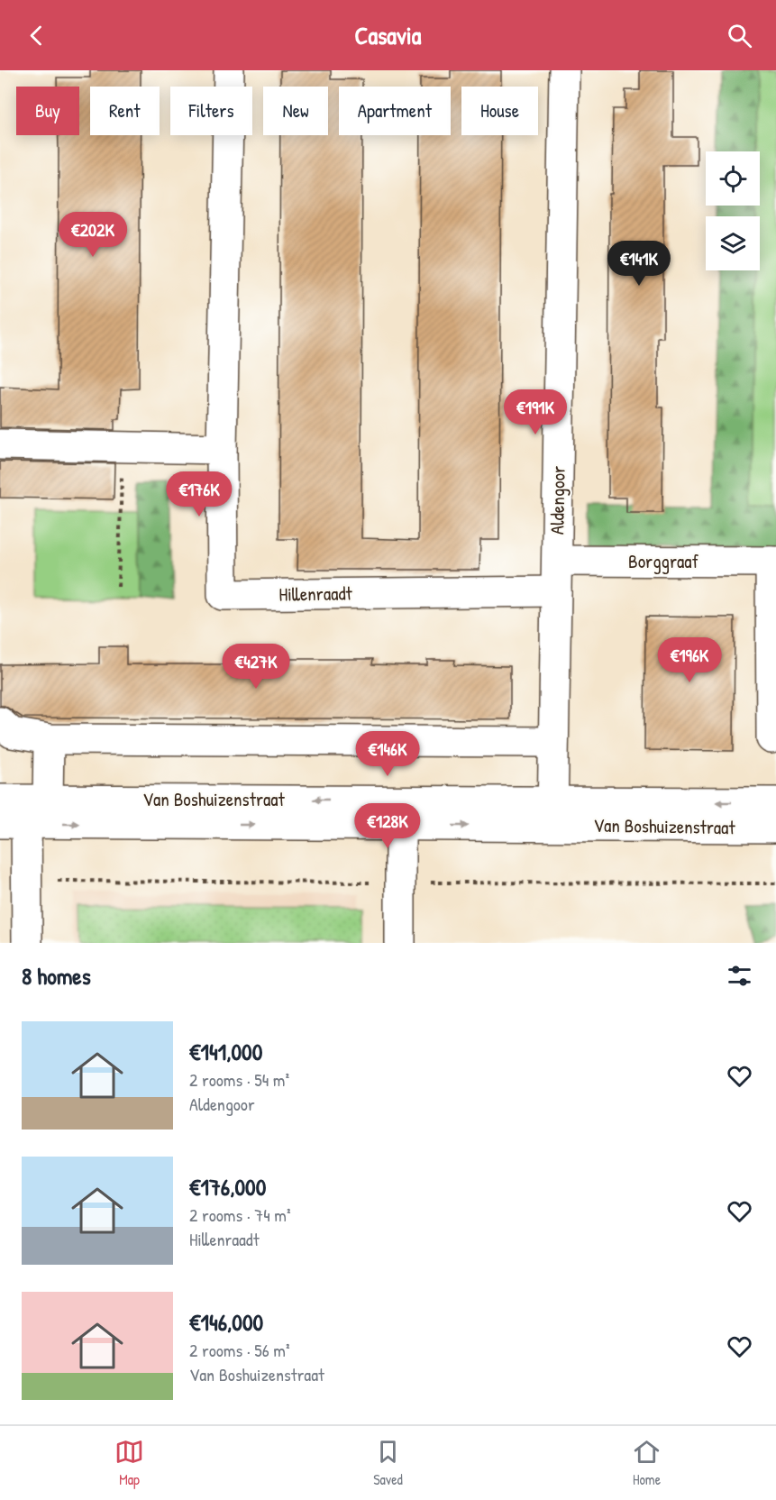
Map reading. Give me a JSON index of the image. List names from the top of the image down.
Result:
{
  "streets": {
    "street": [
      "Aldengoor",
      "Borggraaf",
      "Hillenraadt",
      "Van Boshuizenstraat"
    ]
  },
  "crossings": [
    ["Aldengoor", "Borggraaf"],
    ["Aldengoor", "Hillenraadt"],
    ["Aldengoor", "Van Boshuizenstraat"]
  ],
  "page": {
    "header": "Casavia",
    "chip": [
      "Buy",
      "Rent",
      "Filters",
      "New",
      "Apartment",
      "House"
    ],
    "price": [
      "€202K",
      "€141K",
      "€191K",
      "€176K",
      "€196K",
      "€427K",
      "€146K",
      "€128K"
    ],
    "heading": "8 homes",
    "list": [
      {
        "name": "€141,000",
        "note": "2 rooms · 54 m² · Aldengoor"
      },
      {
        "name": "€176,000",
        "note": "2 rooms · 74 m² · Hillenraadt"
      },
      {
        "name": "€146,000",
        "note": "2 rooms · 56 m² · Van Boshuizenstraat"
      }
    ],
    "tabs": ["Map", "Saved", "Home"]
  }
}
